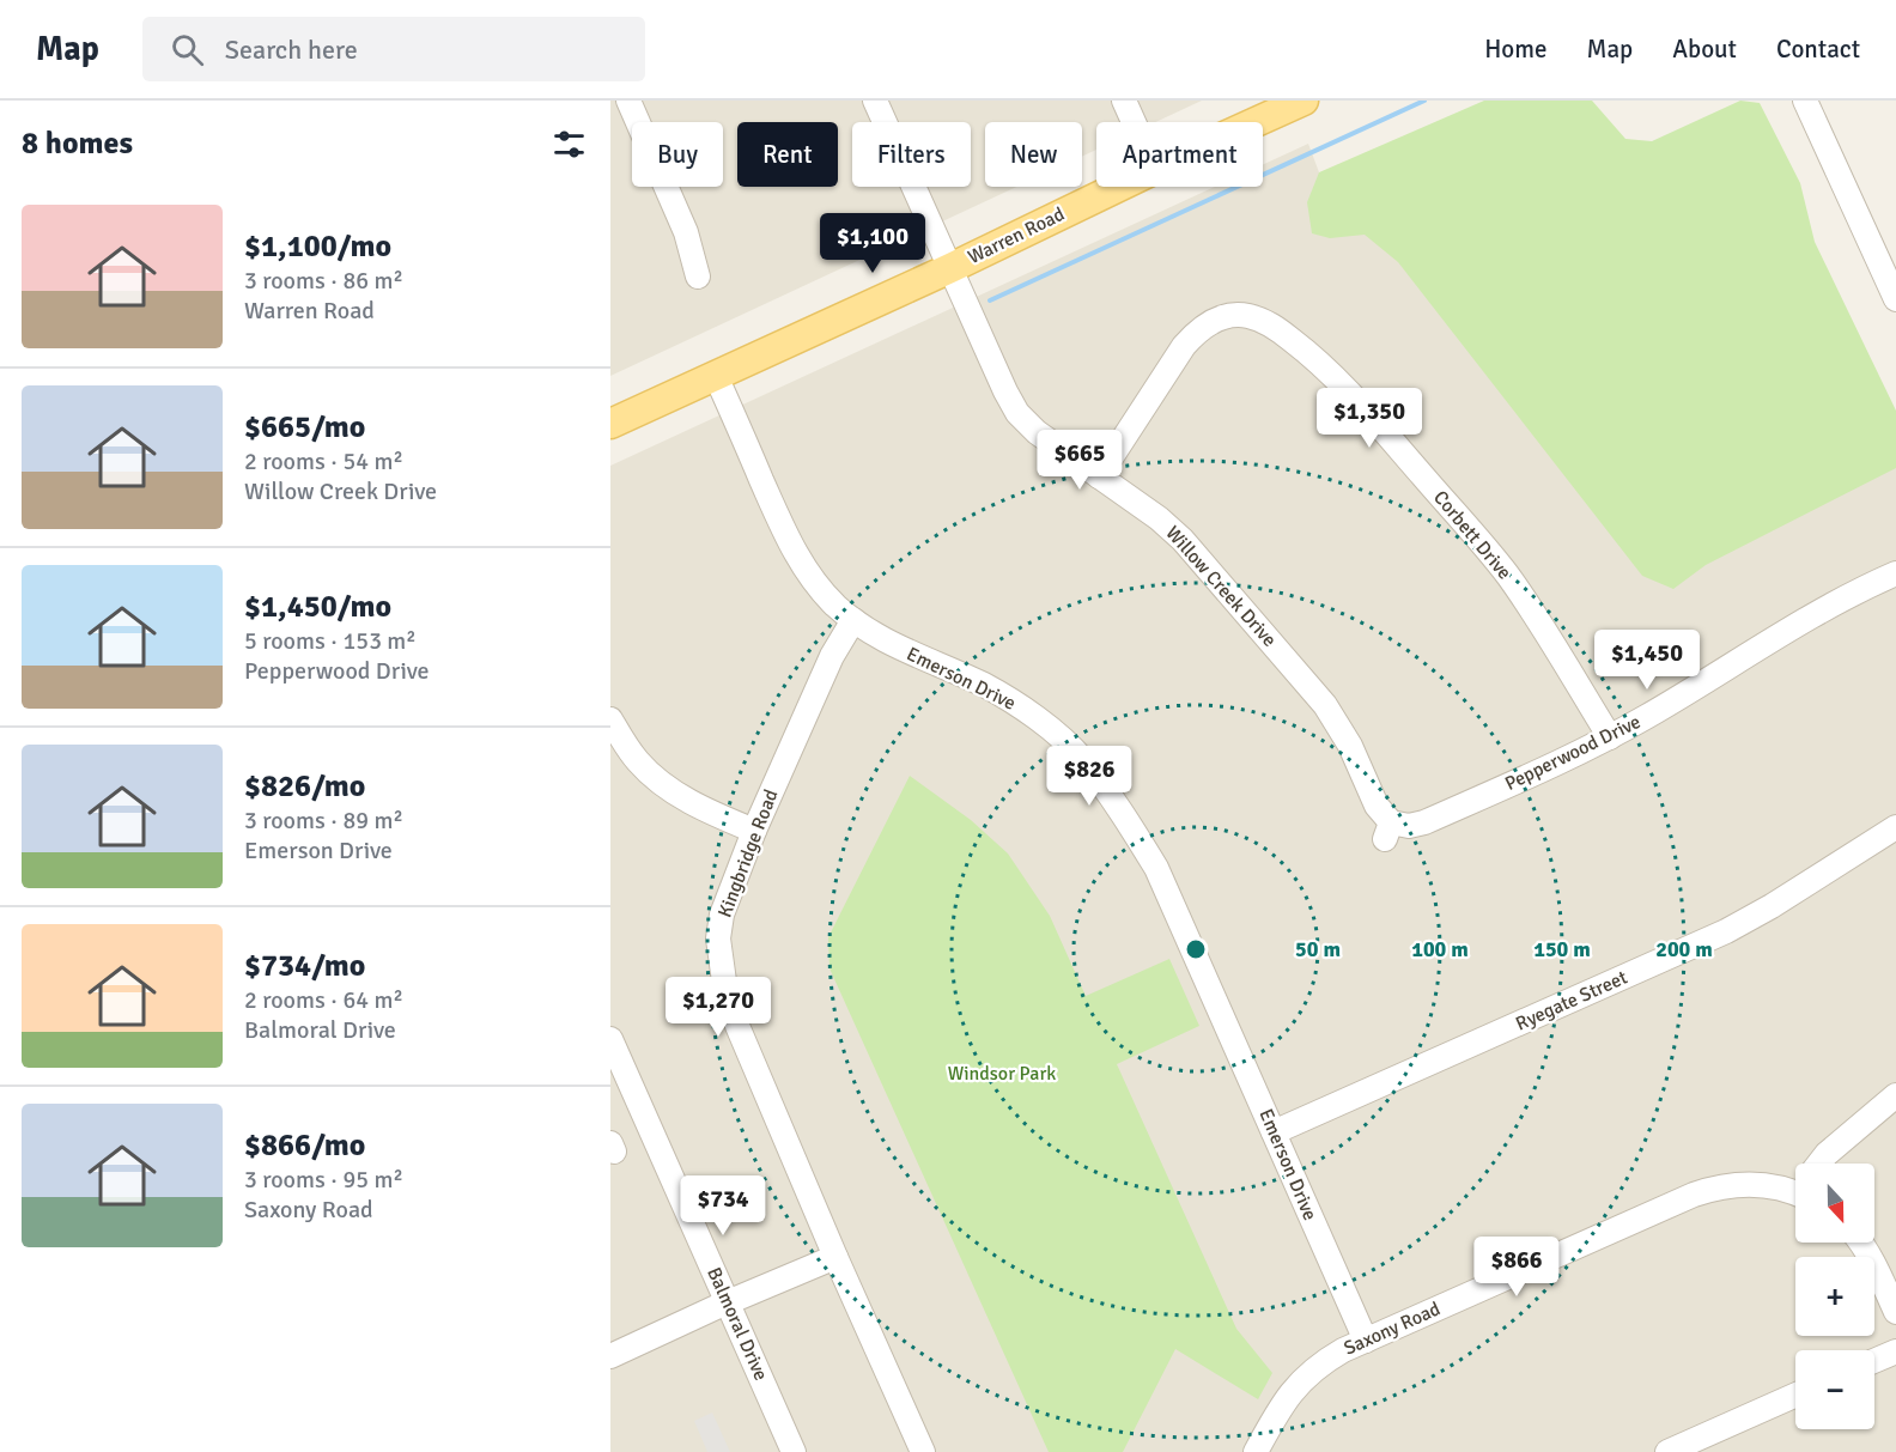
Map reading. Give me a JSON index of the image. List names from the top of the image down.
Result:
{
  "streets": {
    "main road": ["Warren Road"],
    "street": [
      "Corbett Drive",
      "Willow Creek Drive",
      "Emerson Drive",
      "Pepperwood Drive",
      "Kingbridge Road",
      "Ryegate Street",
      "Balmoral Drive",
      "Saxony Road"
    ]
  },
  "crossings": [
    ["Warren Road", "Willow Creek Drive"],
    ["Warren Road", "Emerson Drive"],
    ["Corbett Drive", "Willow Creek Drive"],
    ["Corbett Drive", "Pepperwood Drive"],
    ["Willow Creek Drive", "Pepperwood Drive"],
    ["Emerson Drive", "Kingbridge Road"],
    ["Emerson Drive", "Ryegate Street"],
    ["Emerson Drive", "Saxony Road"]
  ],
  "parks": ["Windsor Park"],
  "north": "bottom",
  "page": {
    "header": "Map",
    "search": "Search here",
    "nav": [
      "Home",
      "Map",
      "About",
      "Contact"
    ],
    "heading": "8 homes",
    "chip": [
      "Buy",
      "Rent",
      "Filters",
      "New",
      "Apartment"
    ],
    "list": [
      {
        "name": "$1,100/mo",
        "note": "3 rooms · 86 m² · Warren Road"
      },
      {
        "name": "$665/mo",
        "note": "2 rooms · 54 m² · Willow Creek Drive"
      },
      {
        "name": "$1,450/mo",
        "note": "5 rooms · 153 m² · Pepperwood Drive"
      },
      {
        "name": "$826/mo",
        "note": "3 rooms · 89 m² · Emerson Drive"
      },
      {
        "name": "$734/mo",
        "note": "2 rooms · 64 m² · Balmoral Drive"
      },
      {
        "name": "$866/mo",
        "note": "3 rooms · 95 m² · Saxony Road"
      }
    ],
    "price": [
      "$1,100",
      "$1,350",
      "$665",
      "$1,450",
      "$826",
      "$1,270",
      "$734",
      "$866"
    ],
    "map_buttons": ["+", "−"]
  },
  "rings": [
    "50 m",
    "100 m",
    "150 m",
    "200 m"
  ]
}
